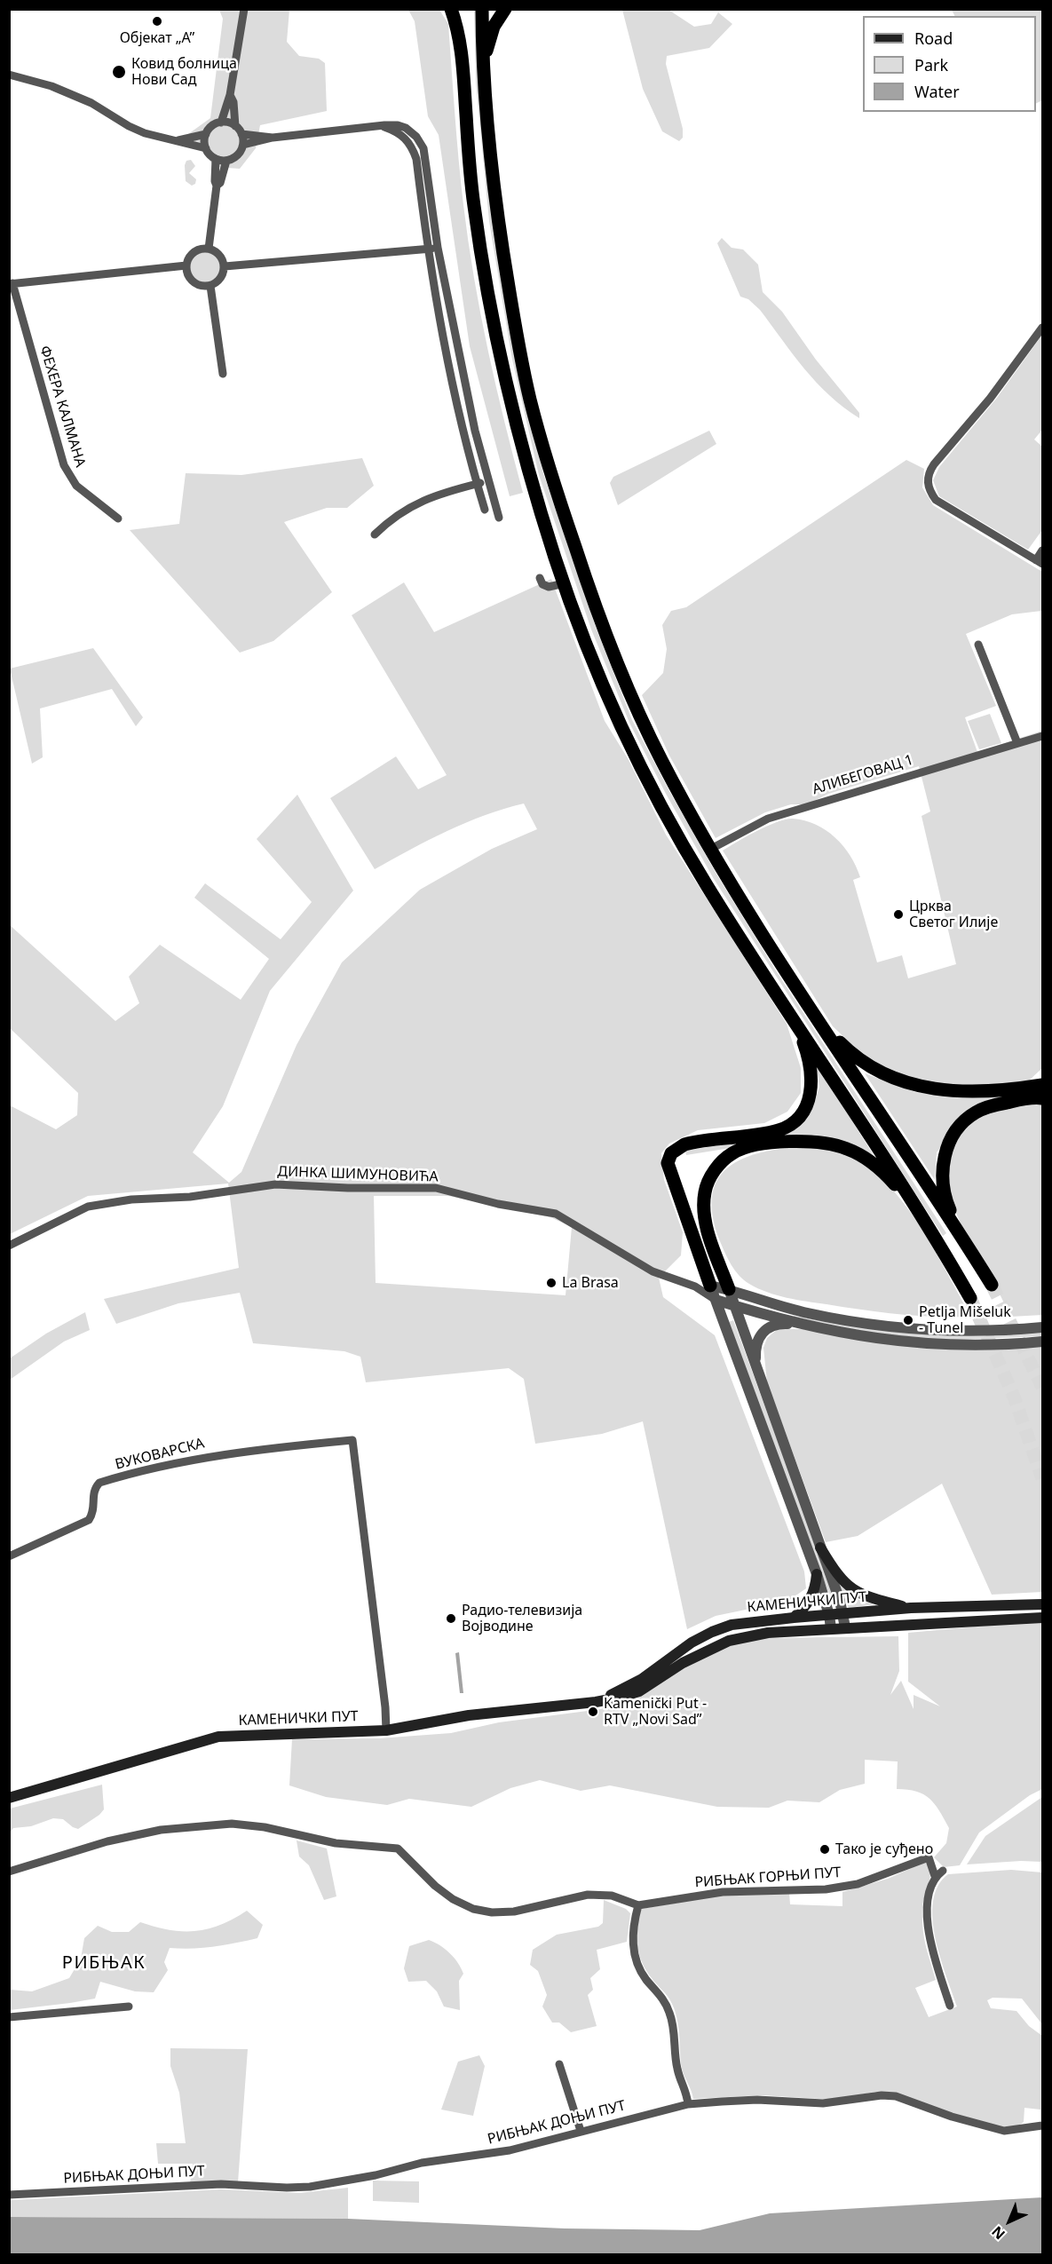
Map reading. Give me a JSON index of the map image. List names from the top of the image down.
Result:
{
  "streets": {
    "main road": ["КАМЕНИЧКИ ПУТ"],
    "street": [
      "ФЕХЕРА КАЛМАНА",
      "АЛИБЕГОВАЦ 1",
      "ДИНКА ШИМУНОВИЋА",
      "ВУКОВАРСКА",
      "РИБЊАК ГОРЊИ ПУТ",
      "РИБЊАК ДОЊИ ПУТ"
    ]
  },
  "crossings": [
    ["ВУКОВАРСКА", "КАМЕНИЧКИ ПУТ"]
  ],
  "districts": ["РИБЊАК"],
  "places": [
    "Објекат „А”",
    "Ковид болница Нови Сад",
    "Црква Светог Илије",
    "La Brasa",
    "Petlja Mišeluk - Tunel",
    "Радио-телевизија Војводине",
    "Kamenički Put - RTV „Novi Sad”",
    "Тако је суђено"
  ],
  "legend": ["Road", "Park", "Water"],
  "north": "bottom left"
}
